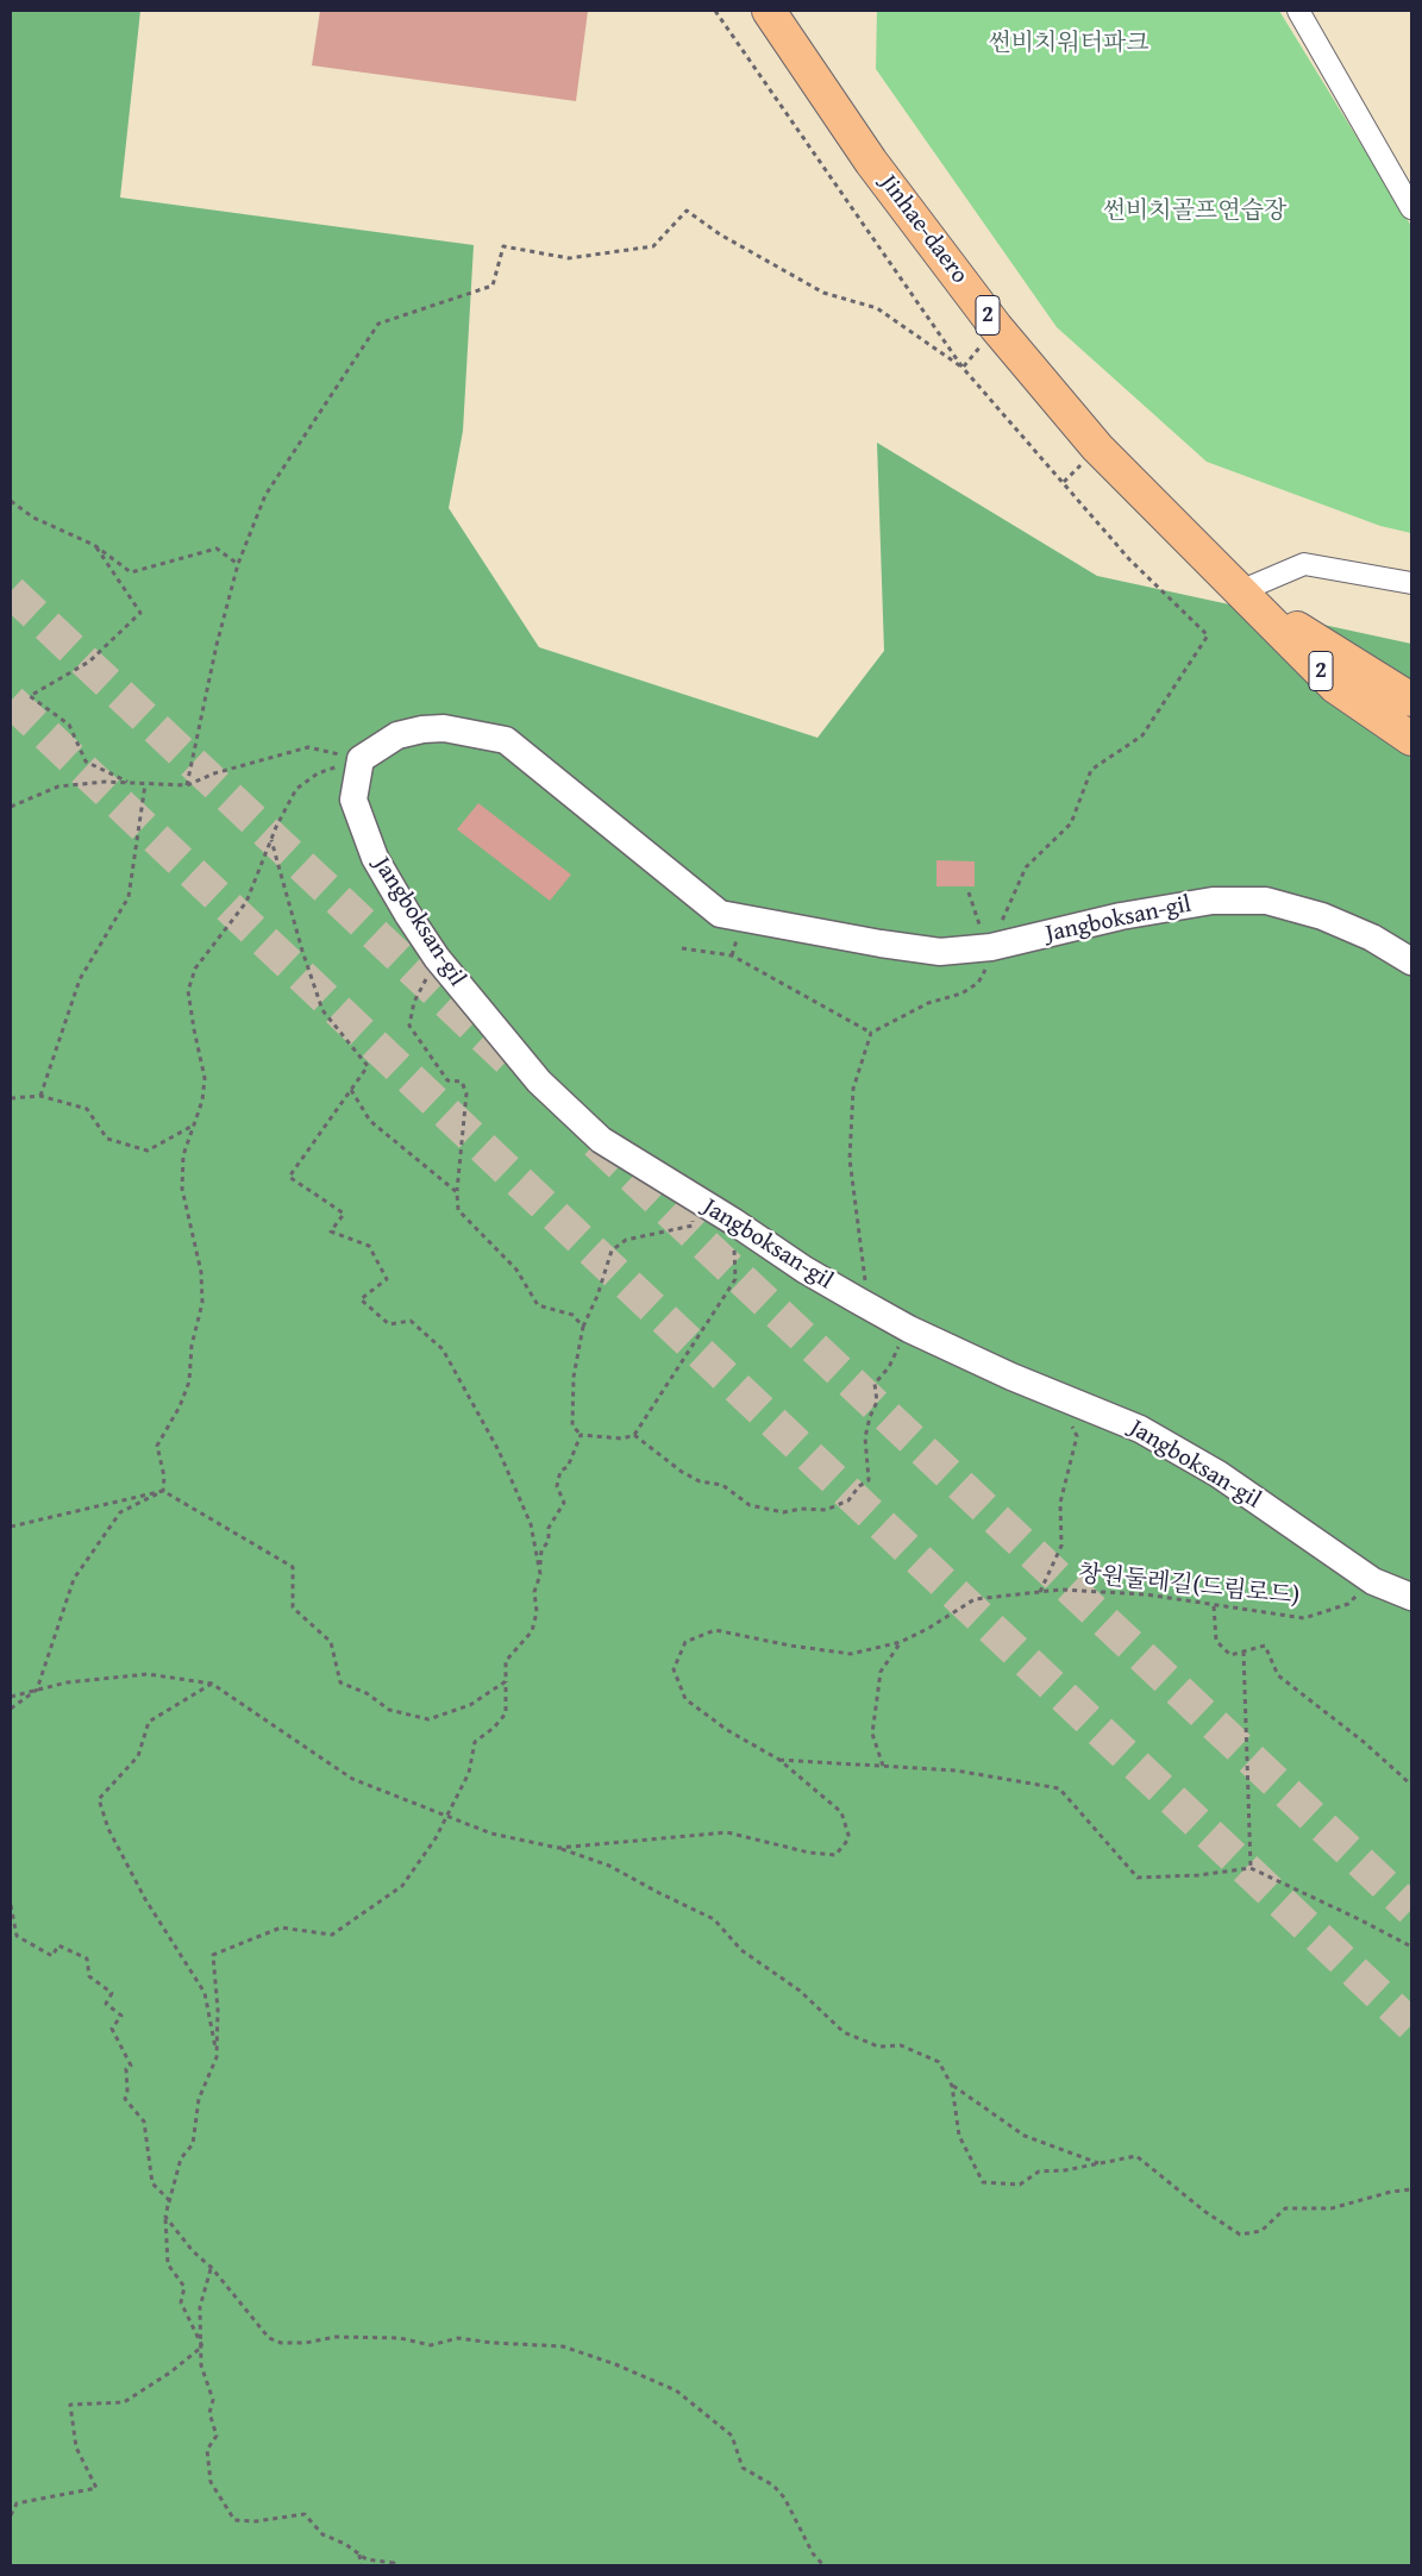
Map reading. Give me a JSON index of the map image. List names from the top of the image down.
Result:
{
  "streets": {
    "main road": ["Jinhae-daero", "2"],
    "street": ["Jangboksan-gil"],
    "path": ["창원둘레길(드림로드)"]
  },
  "crossings": [
    ["Jinhae-daero", "2"],
    ["Jangboksan-gil", "창원둘레길(드림로드)"]
  ],
  "parks": ["썬비치워터파크", "썬비치골프연습장"]
}
